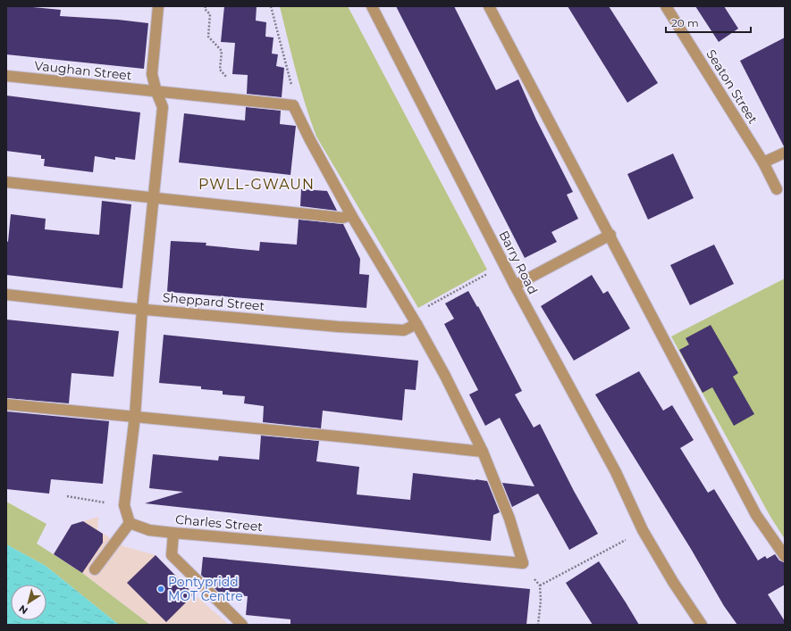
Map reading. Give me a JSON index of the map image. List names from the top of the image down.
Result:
{
  "streets": {
    "street": [
      "Vaughan Street",
      "Seaton Street",
      "Barry Road",
      "Sheppard Street",
      "Charles Street"
    ]
  },
  "districts": ["PWLL-GWAUN"],
  "places": ["Pontypridd MOT Centre"],
  "scale_bar": "20 m",
  "north": "bottom left"
}
